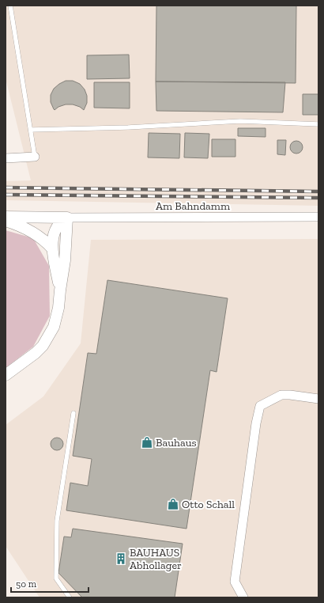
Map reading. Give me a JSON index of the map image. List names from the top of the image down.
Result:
{
  "streets": {
    "street": ["Am Bahndamm"]
  },
  "places": {
    "shop": ["Bauhaus", "Otto Schall"],
    "building": ["BAUHAUS Abhollager"]
  },
  "scale_bar": "50 m"
}
